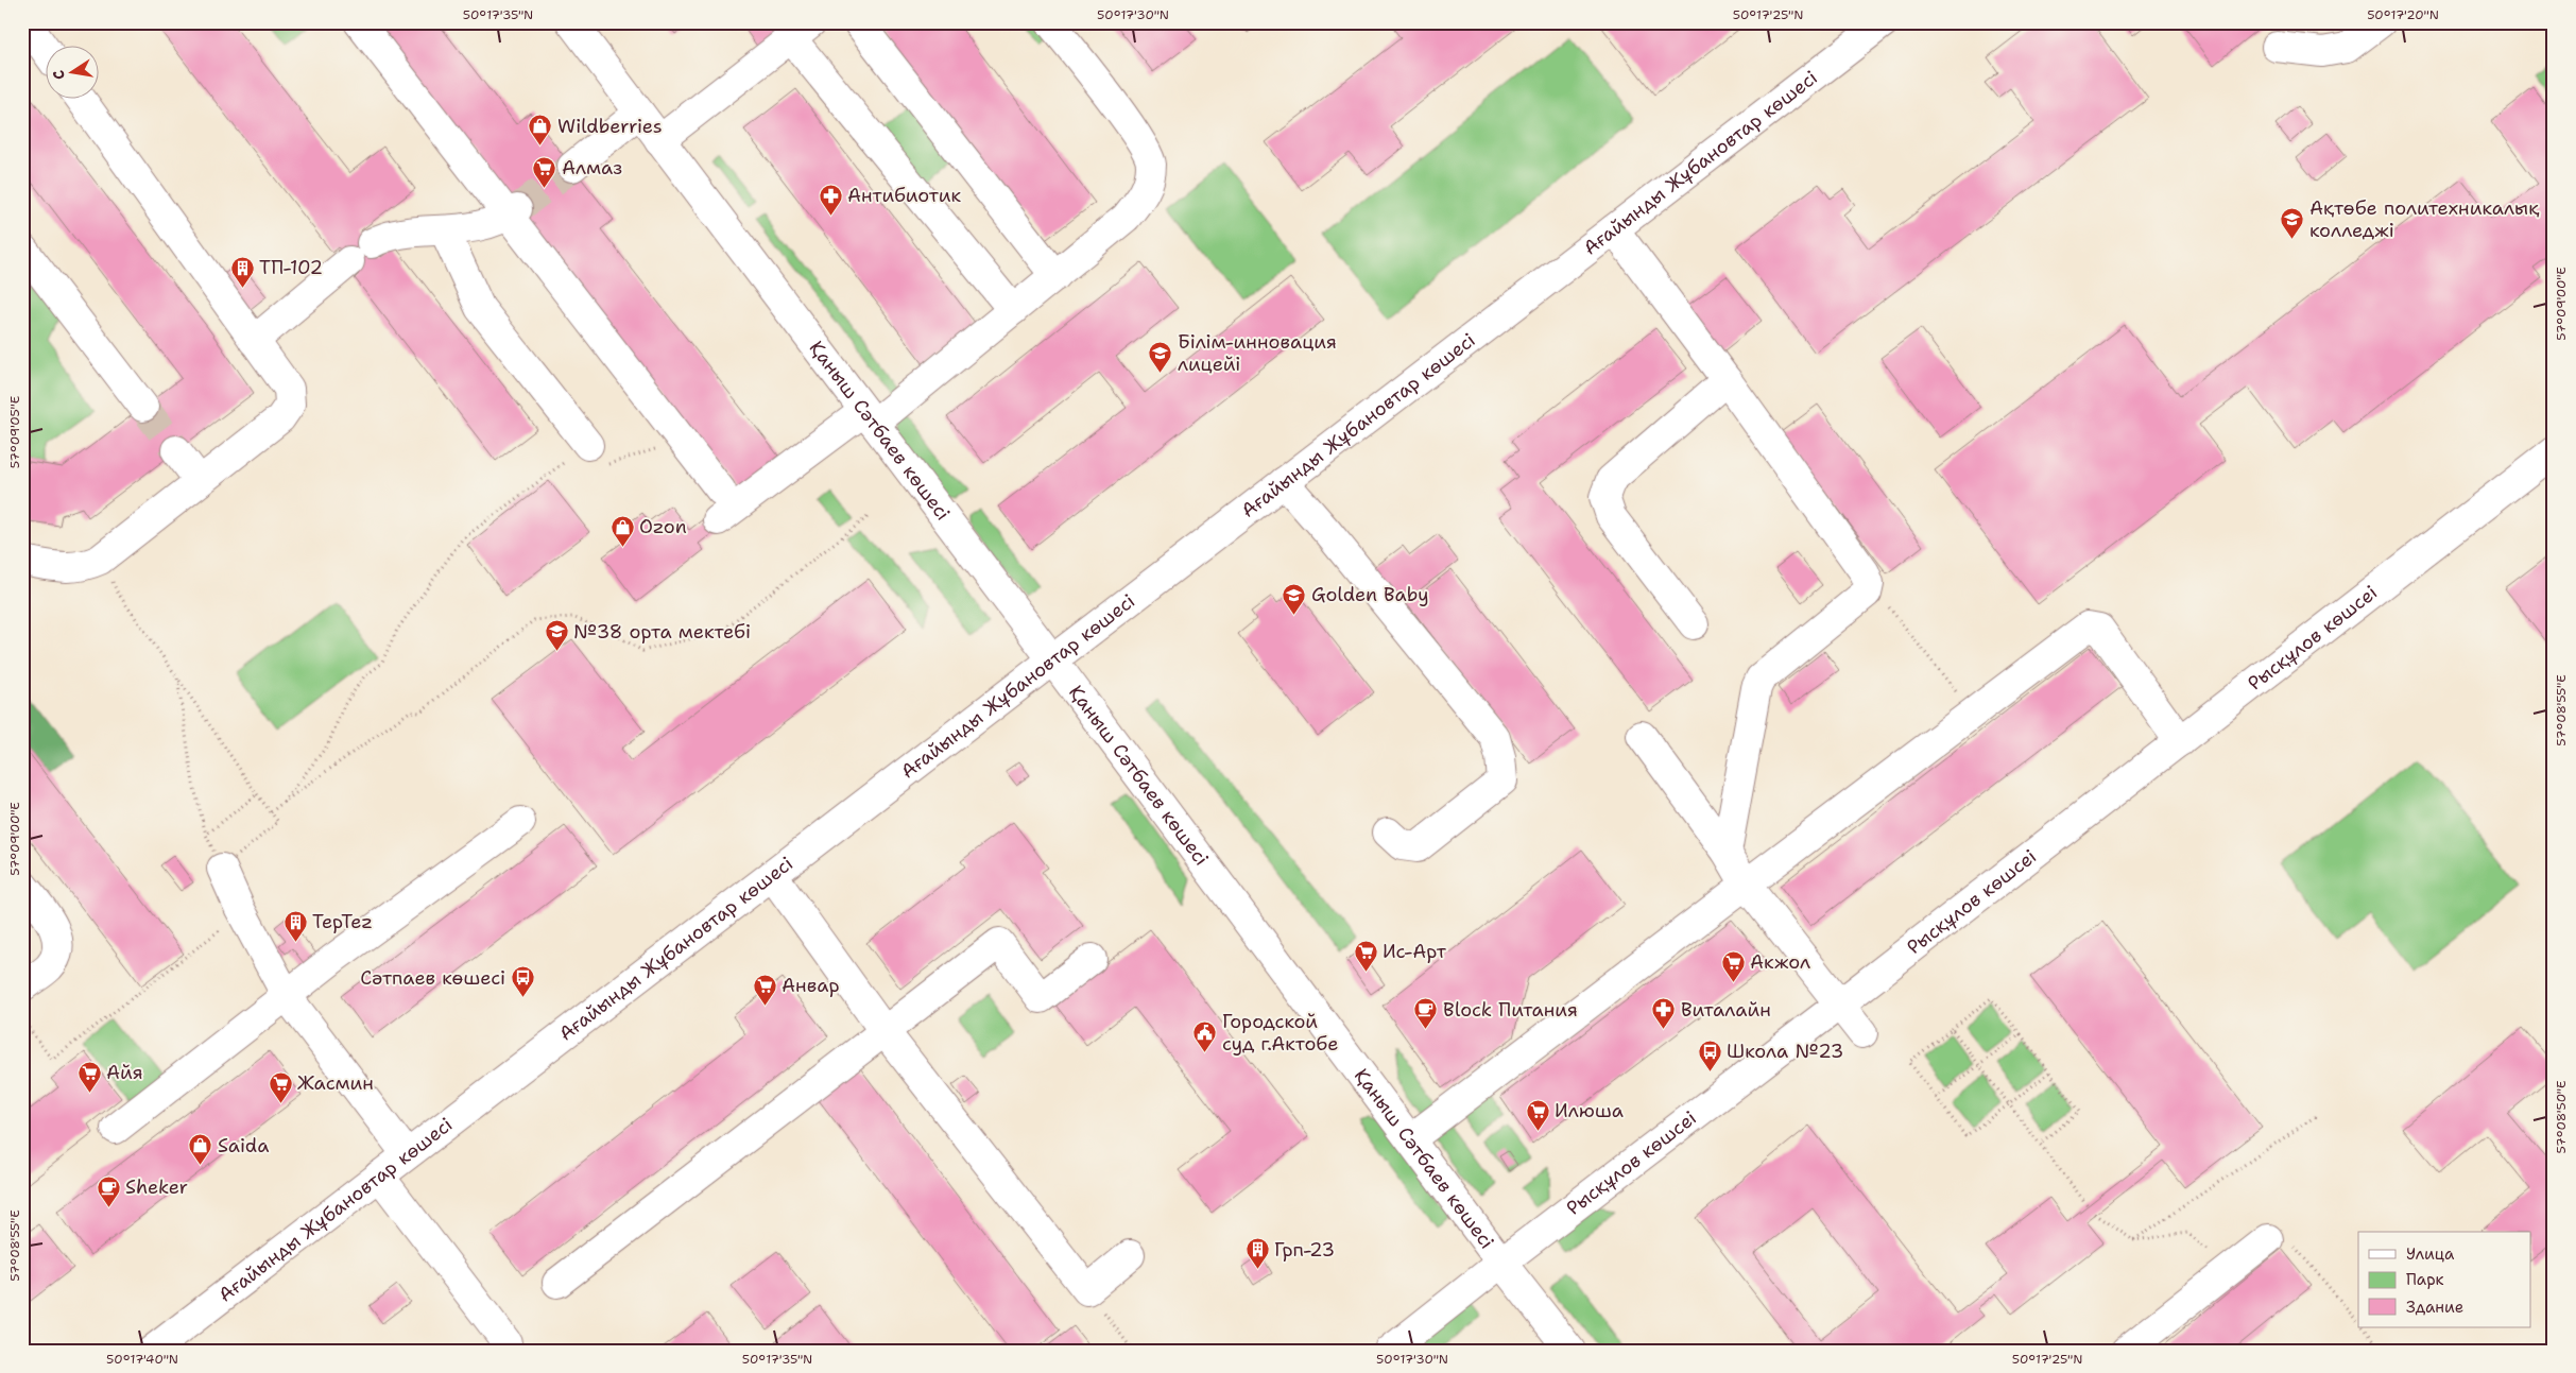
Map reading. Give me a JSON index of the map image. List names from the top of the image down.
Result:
{
  "streets": {
    "street": ["Ағайынды Жұбановтар көшесі", "Қаныш Сәтбаев көшесі", "Рысқұлов көшсеі"]
  },
  "crossings": [
    ["Ағайынды Жұбановтар көшесі", "Қаныш Сәтбаев көшесі"],
    ["Қаныш Сәтбаев көшесі", "Рысқұлов көшсеі"]
  ],
  "places": {
    "shop": ["Wildberries", "Ozon", "Saida"],
    "supermarket": [
      "Алмаз",
      "Ис-Арт",
      "Акжол",
      "Анвар",
      "Айя",
      "Жасмин",
      "Илюша"
    ],
    "pharmacy": ["Антибиотик", "Виталайн"],
    "school or university": [
      "Ақтөбе политехникалық колледжі",
      "Білім-инновация лицейі",
      "Golden Baby",
      "№38 орта мектебі"
    ],
    "building": ["ТП-102", "TepTez", "Грп-23"],
    "bus stop": ["Сәтпаев көшесі", "Школа №23"],
    "cafe": ["Block Питания", "Sheker"],
    "public building": ["Городской суд г.Актобе"]
  },
  "legend": ["Улица", "Парк", "Здание"],
  "north": "left",
  "coordinates": [
    "50°17'35\"N",
    "50°17'30\"N",
    "50°17'25\"N",
    "50°17'20\"N",
    "57°09'00\"E",
    "57°09'05\"E",
    "57°08'55\"E",
    "57°08'50\"E",
    "50°17'40\"N"
  ]
}
